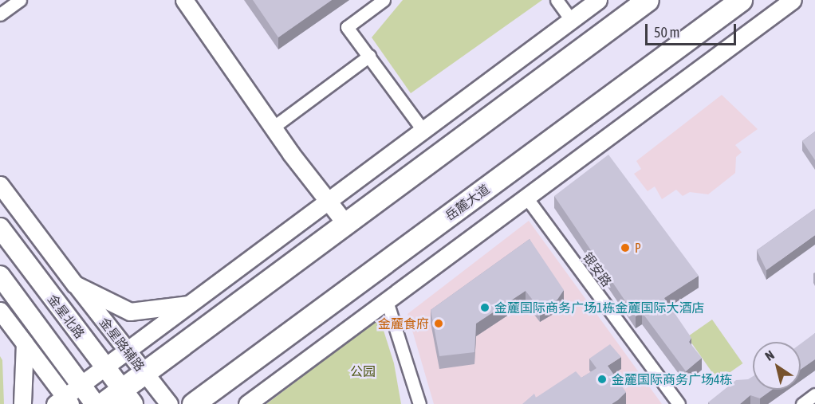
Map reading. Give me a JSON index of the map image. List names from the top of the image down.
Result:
{
  "streets": {
    "highway": ["岳麓大道"],
    "main road": ["金星北路"],
    "street": ["银安路", "金星路辅路"]
  },
  "parks": ["公园"],
  "places": [
    "P",
    "金麓国际商务广场1栋金麓国际大酒店",
    "金麓食府",
    "金麓国际商务广场4栋"
  ],
  "scale_bar": "50 m",
  "north": "top left"
}
